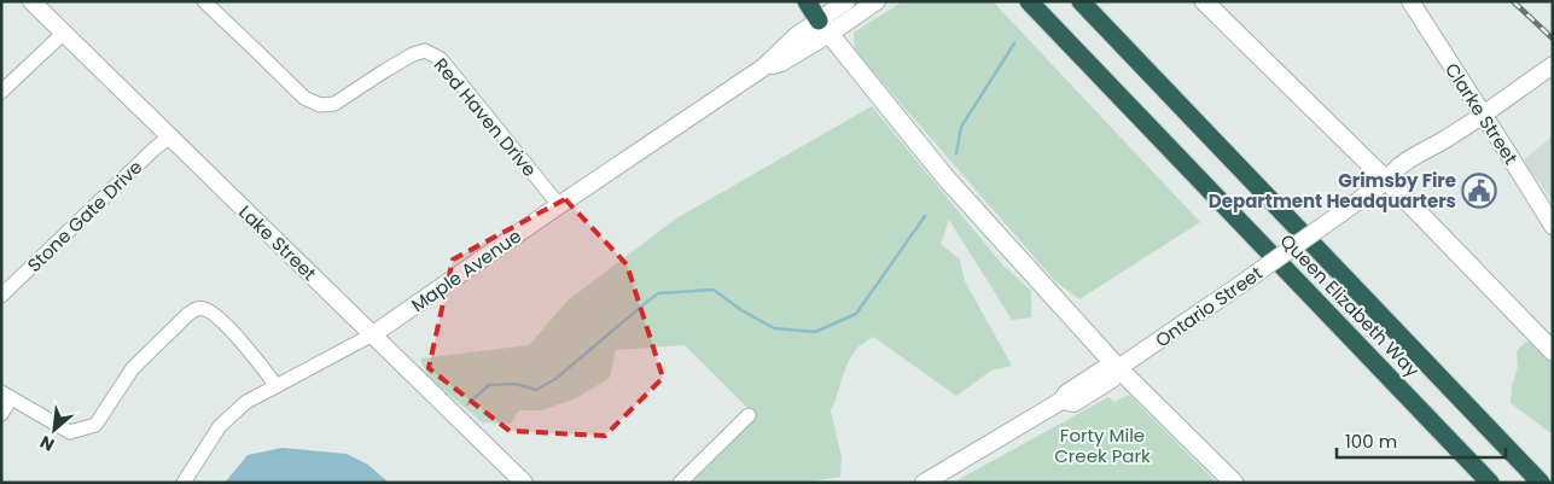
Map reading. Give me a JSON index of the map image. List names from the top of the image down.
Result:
{
  "streets": {
    "highway": ["Queen Elizabeth Way"],
    "street": [
      "Clarke Street",
      "Red Haven Drive",
      "Stone Gate Drive",
      "Lake Street",
      "Maple Avenue",
      "Ontario Street"
    ]
  },
  "crossings": [
    ["Clarke Street", "Ontario Street"],
    ["Red Haven Drive", "Maple Avenue"],
    ["Stone Gate Drive", "Lake Street"],
    ["Lake Street", "Maple Avenue"]
  ],
  "parks": ["Forty Mile Creek Park"],
  "places": {
    "public building": ["Grimsby Fire Department Headquarters"]
  },
  "scale_bar": "100 m",
  "north": "bottom left"
}
